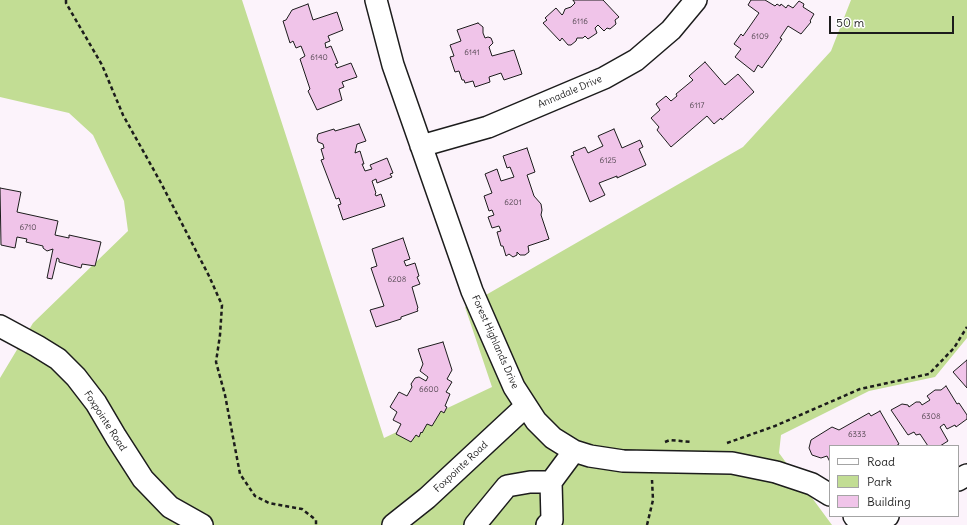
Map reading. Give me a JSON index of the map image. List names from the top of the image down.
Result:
{
  "streets": {
    "street": ["Annadale Drive", "Forest Highlands Drive", "Foxpointe Road"]
  },
  "crossings": [
    ["Annadale Drive", "Forest Highlands Drive"],
    ["Forest Highlands Drive", "Foxpointe Road"]
  ],
  "house_numbers": [
    "6116",
    "6109",
    "6141",
    "6140",
    "6117",
    "6125",
    "6201",
    "6710",
    "6208",
    "6600",
    "6308",
    "6333"
  ],
  "legend": ["Road", "Park", "Building"],
  "scale_bar": "50 m"
}
